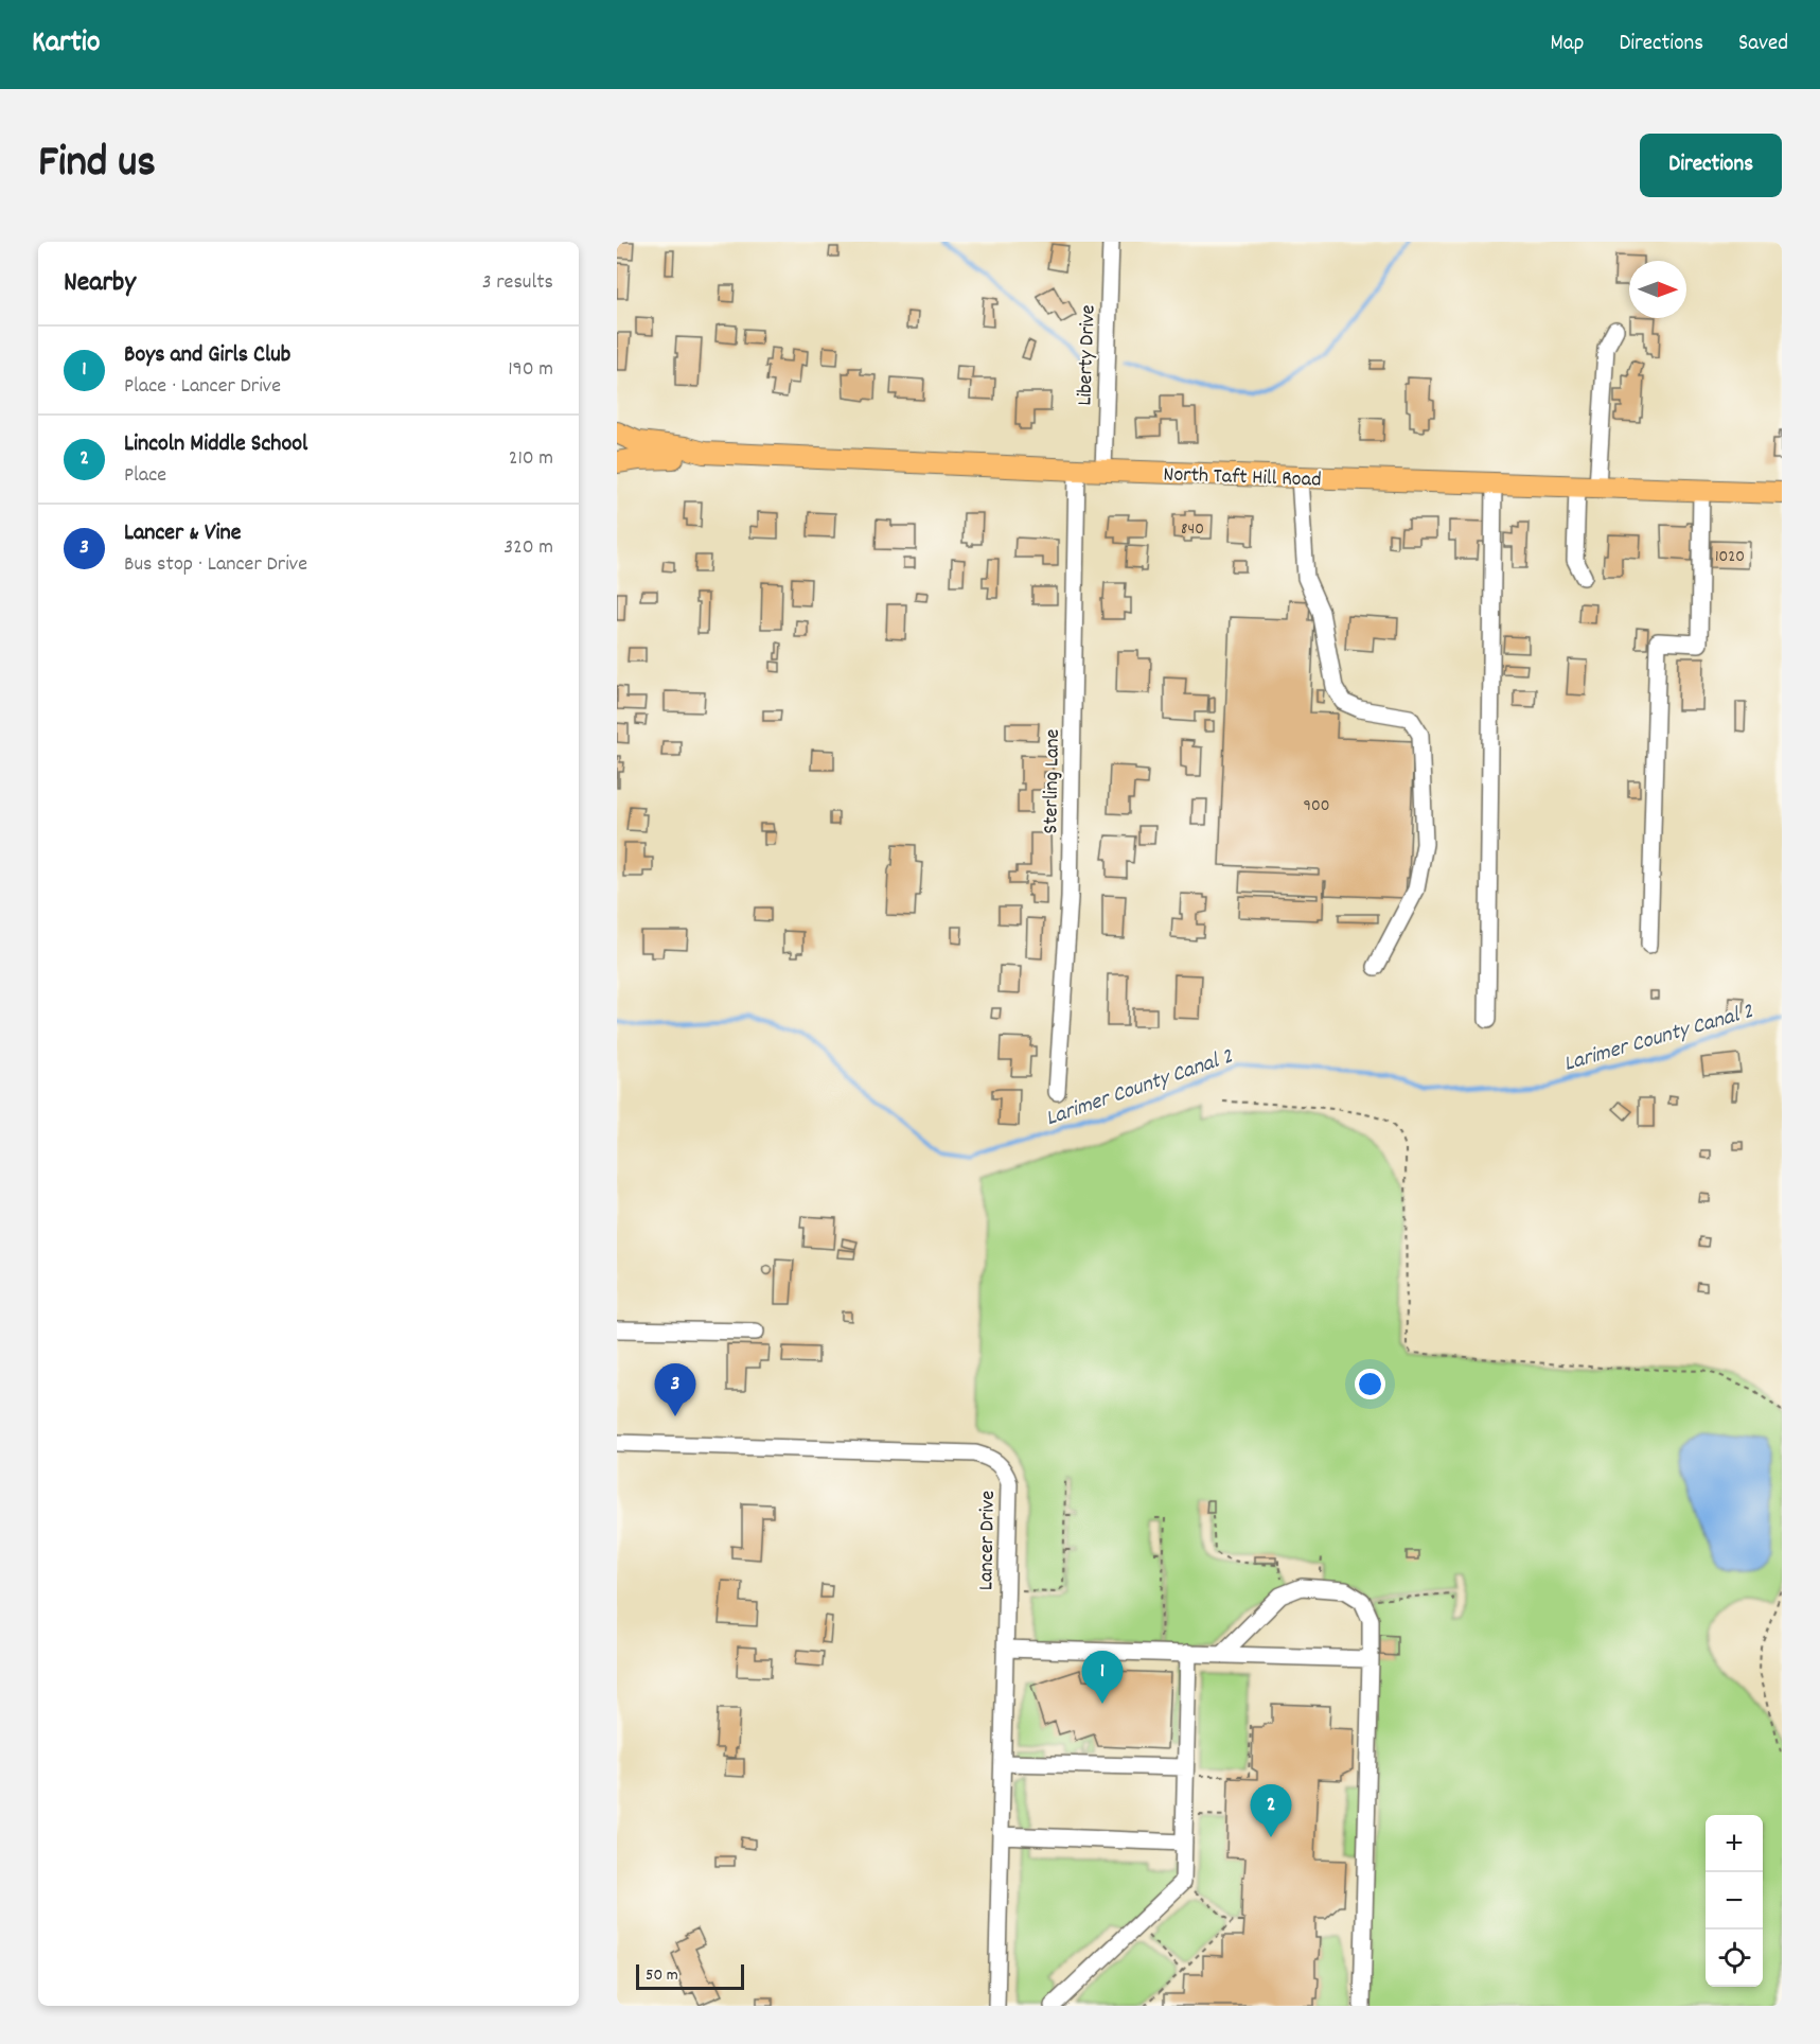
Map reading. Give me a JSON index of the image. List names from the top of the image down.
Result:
{
  "streets": {
    "main road": ["North Taft Hill Road"],
    "street": ["Liberty Drive", "Sterling Lane", "Lancer Drive"]
  },
  "crossings": [
    ["Liberty Drive", "North Taft Hill Road"],
    ["North Taft Hill Road", "Sterling Lane"]
  ],
  "water": ["Larimer County Canal 2"],
  "house_numbers": ["840", "1020", "900"],
  "scale_bar": "50 m",
  "north": "right",
  "page": {
    "header": "Kartio",
    "nav": ["Map", "Directions", "Saved"],
    "title": "Find us",
    "buttons": "Directions",
    "heading": ["Nearby", "3 results"],
    "list": [
      {
        "mark": "1",
        "name": "Boys and Girls Club",
        "note": "Place · Lancer Drive",
        "value": "190 m"
      },
      {
        "mark": "2",
        "name": "Lincoln Middle School",
        "note": "Place",
        "value": "210 m"
      },
      {
        "mark": "3",
        "name": "Lancer & Vine",
        "note": "Bus stop · Lancer Drive",
        "value": "320 m"
      }
    ],
    "pins": ["3", "1", "2"],
    "map_buttons": ["+", "−"],
    "scale": "50 m"
  }
}
